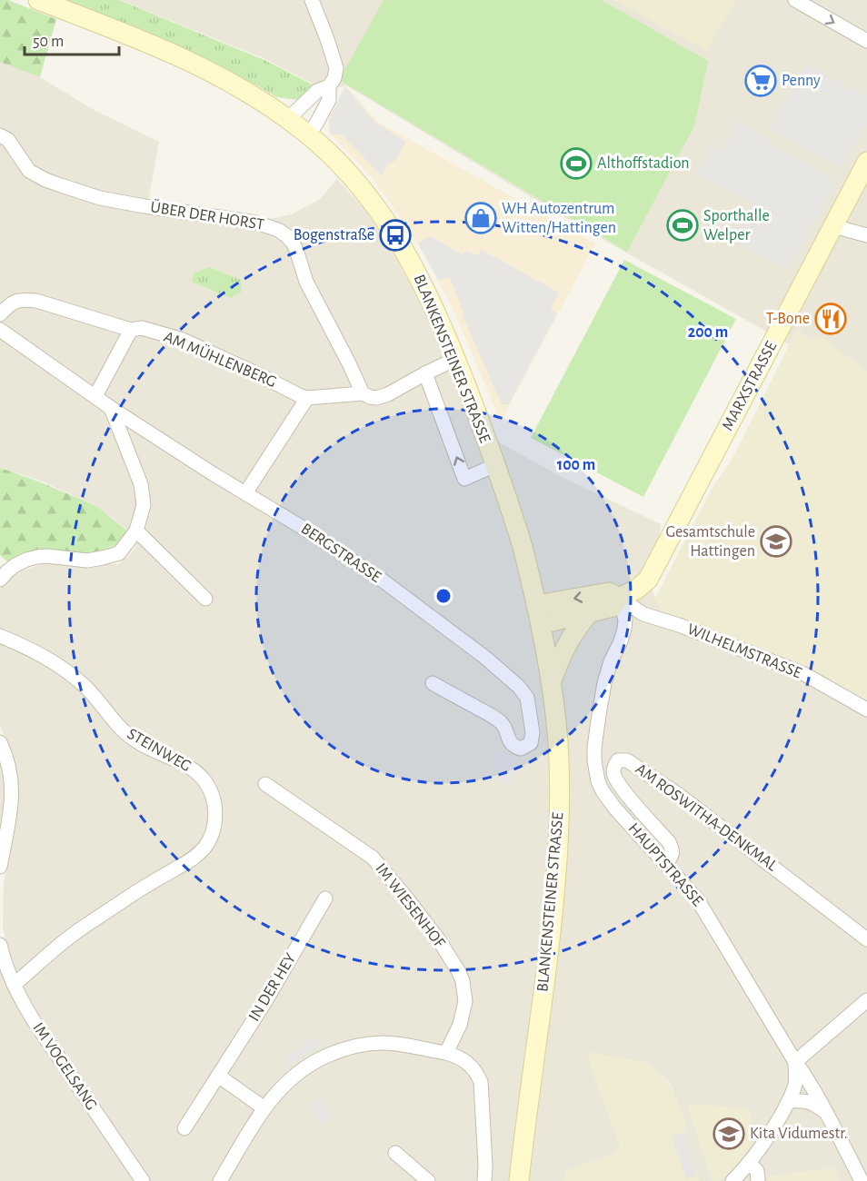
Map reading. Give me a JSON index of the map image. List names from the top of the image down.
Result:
{
  "streets": {
    "main road": ["BLANKENSTEINER STRASSE", "MARXSTRASSE"],
    "street": [
      "ÜBER DER HORST",
      "AM MÜHLENBERG",
      "BERGSTRASSE",
      "WILHELMSTRASSE",
      "STEINWEG",
      "AM ROSWITHA-DENKMAL",
      "HAUPTSTRASSE",
      "IM WIESENHOF",
      "IN DER HEY",
      "IM VOGELSANG"
    ]
  },
  "crossings": [
    ["ÜBER DER HORST", "AM MÜHLENBERG"],
    ["BLANKENSTEINER STRASSE", "MARXSTRASSE"],
    ["MARXSTRASSE", "WILHELMSTRASSE"],
    ["MARXSTRASSE", "HAUPTSTRASSE"],
    ["WILHELMSTRASSE", "HAUPTSTRASSE"],
    ["STEINWEG", "IM VOGELSANG"],
    ["AM ROSWITHA-DENKMAL", "HAUPTSTRASSE"]
  ],
  "places": {
    "supermarket": ["Penny"],
    "sports": ["Althoffstadion", "Sporthalle Welper"],
    "shop": ["WH Autozentrum Witten/Hattingen"],
    "bus stop": ["Bogenstraße"],
    "restaurant": ["T-Bone"],
    "school or university": ["Gesamtschule Hattingen", "Kita Vidumestr."]
  },
  "scale_bar": "50 m",
  "rings": ["200 m", "100 m"]
}
